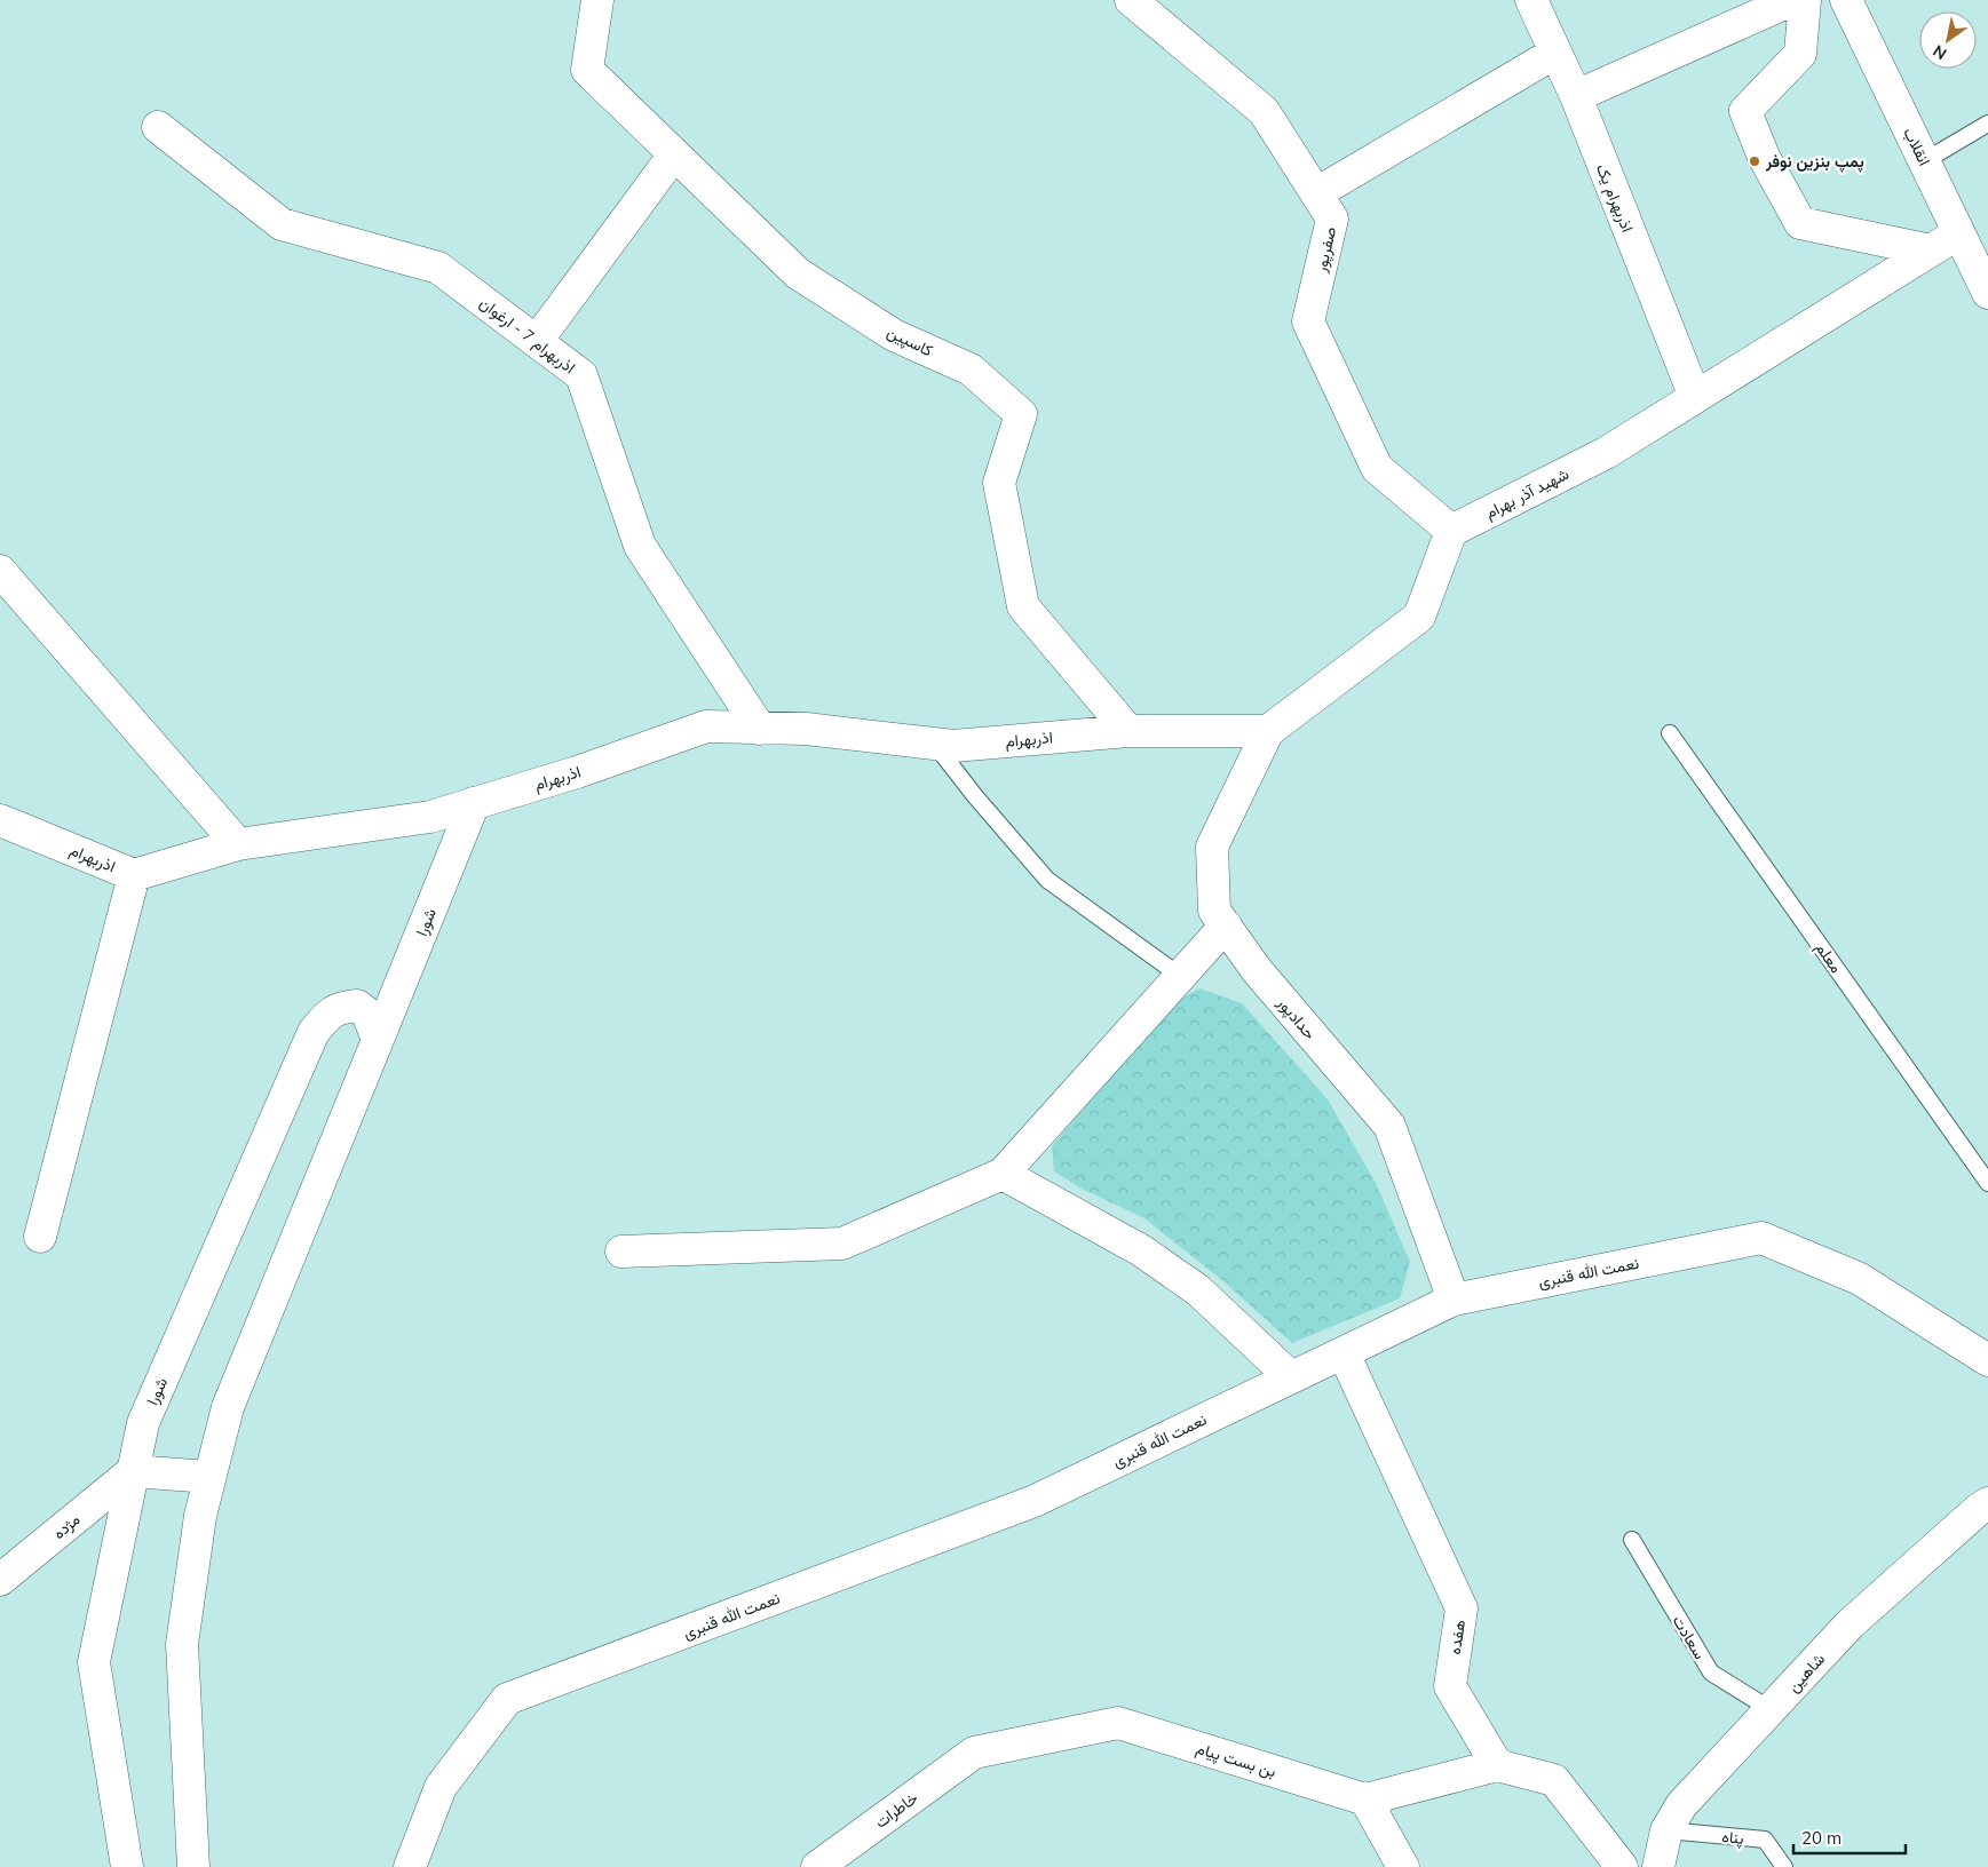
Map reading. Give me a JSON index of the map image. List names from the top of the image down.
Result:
{
  "streets": {
    "street": [
      "انقلاب",
      "اذربهرام یک",
      "صفرپور",
      "اذربهرام 7 - ارغوان",
      "کاسپین",
      "شهید آذر بهرام",
      "اذربهرام",
      "شورا",
      "حدادپور",
      "نعمت الله قنبری",
      "مژده",
      "هفده",
      "شاهین",
      "بن بست پیام",
      "خاطرات"
    ],
    "lane": ["معلم", "سعادت", "پناه"]
  },
  "crossings": [
    ["انقلاب", "شهید آذر بهرام"],
    ["اذربهرام یک", "شهید آذر بهرام"],
    ["صفرپور", "شهید آذر بهرام"],
    ["اذربهرام 7 - ارغوان", "اذربهرام"],
    ["کاسپین", "اذربهرام"],
    ["اذربهرام", "شورا"],
    ["شورا", "مژده"],
    ["حدادپور", "نعمت الله قنبری"],
    ["نعمت الله قنبری", "هفده"],
    ["سعادت", "شاهین"],
    ["شاهین", "پناه"],
    ["بن بست پیام", "خاطرات"]
  ],
  "places": ["پمپ بنزین نوفر"],
  "scale_bar": "20 m",
  "north": "bottom left"
}
